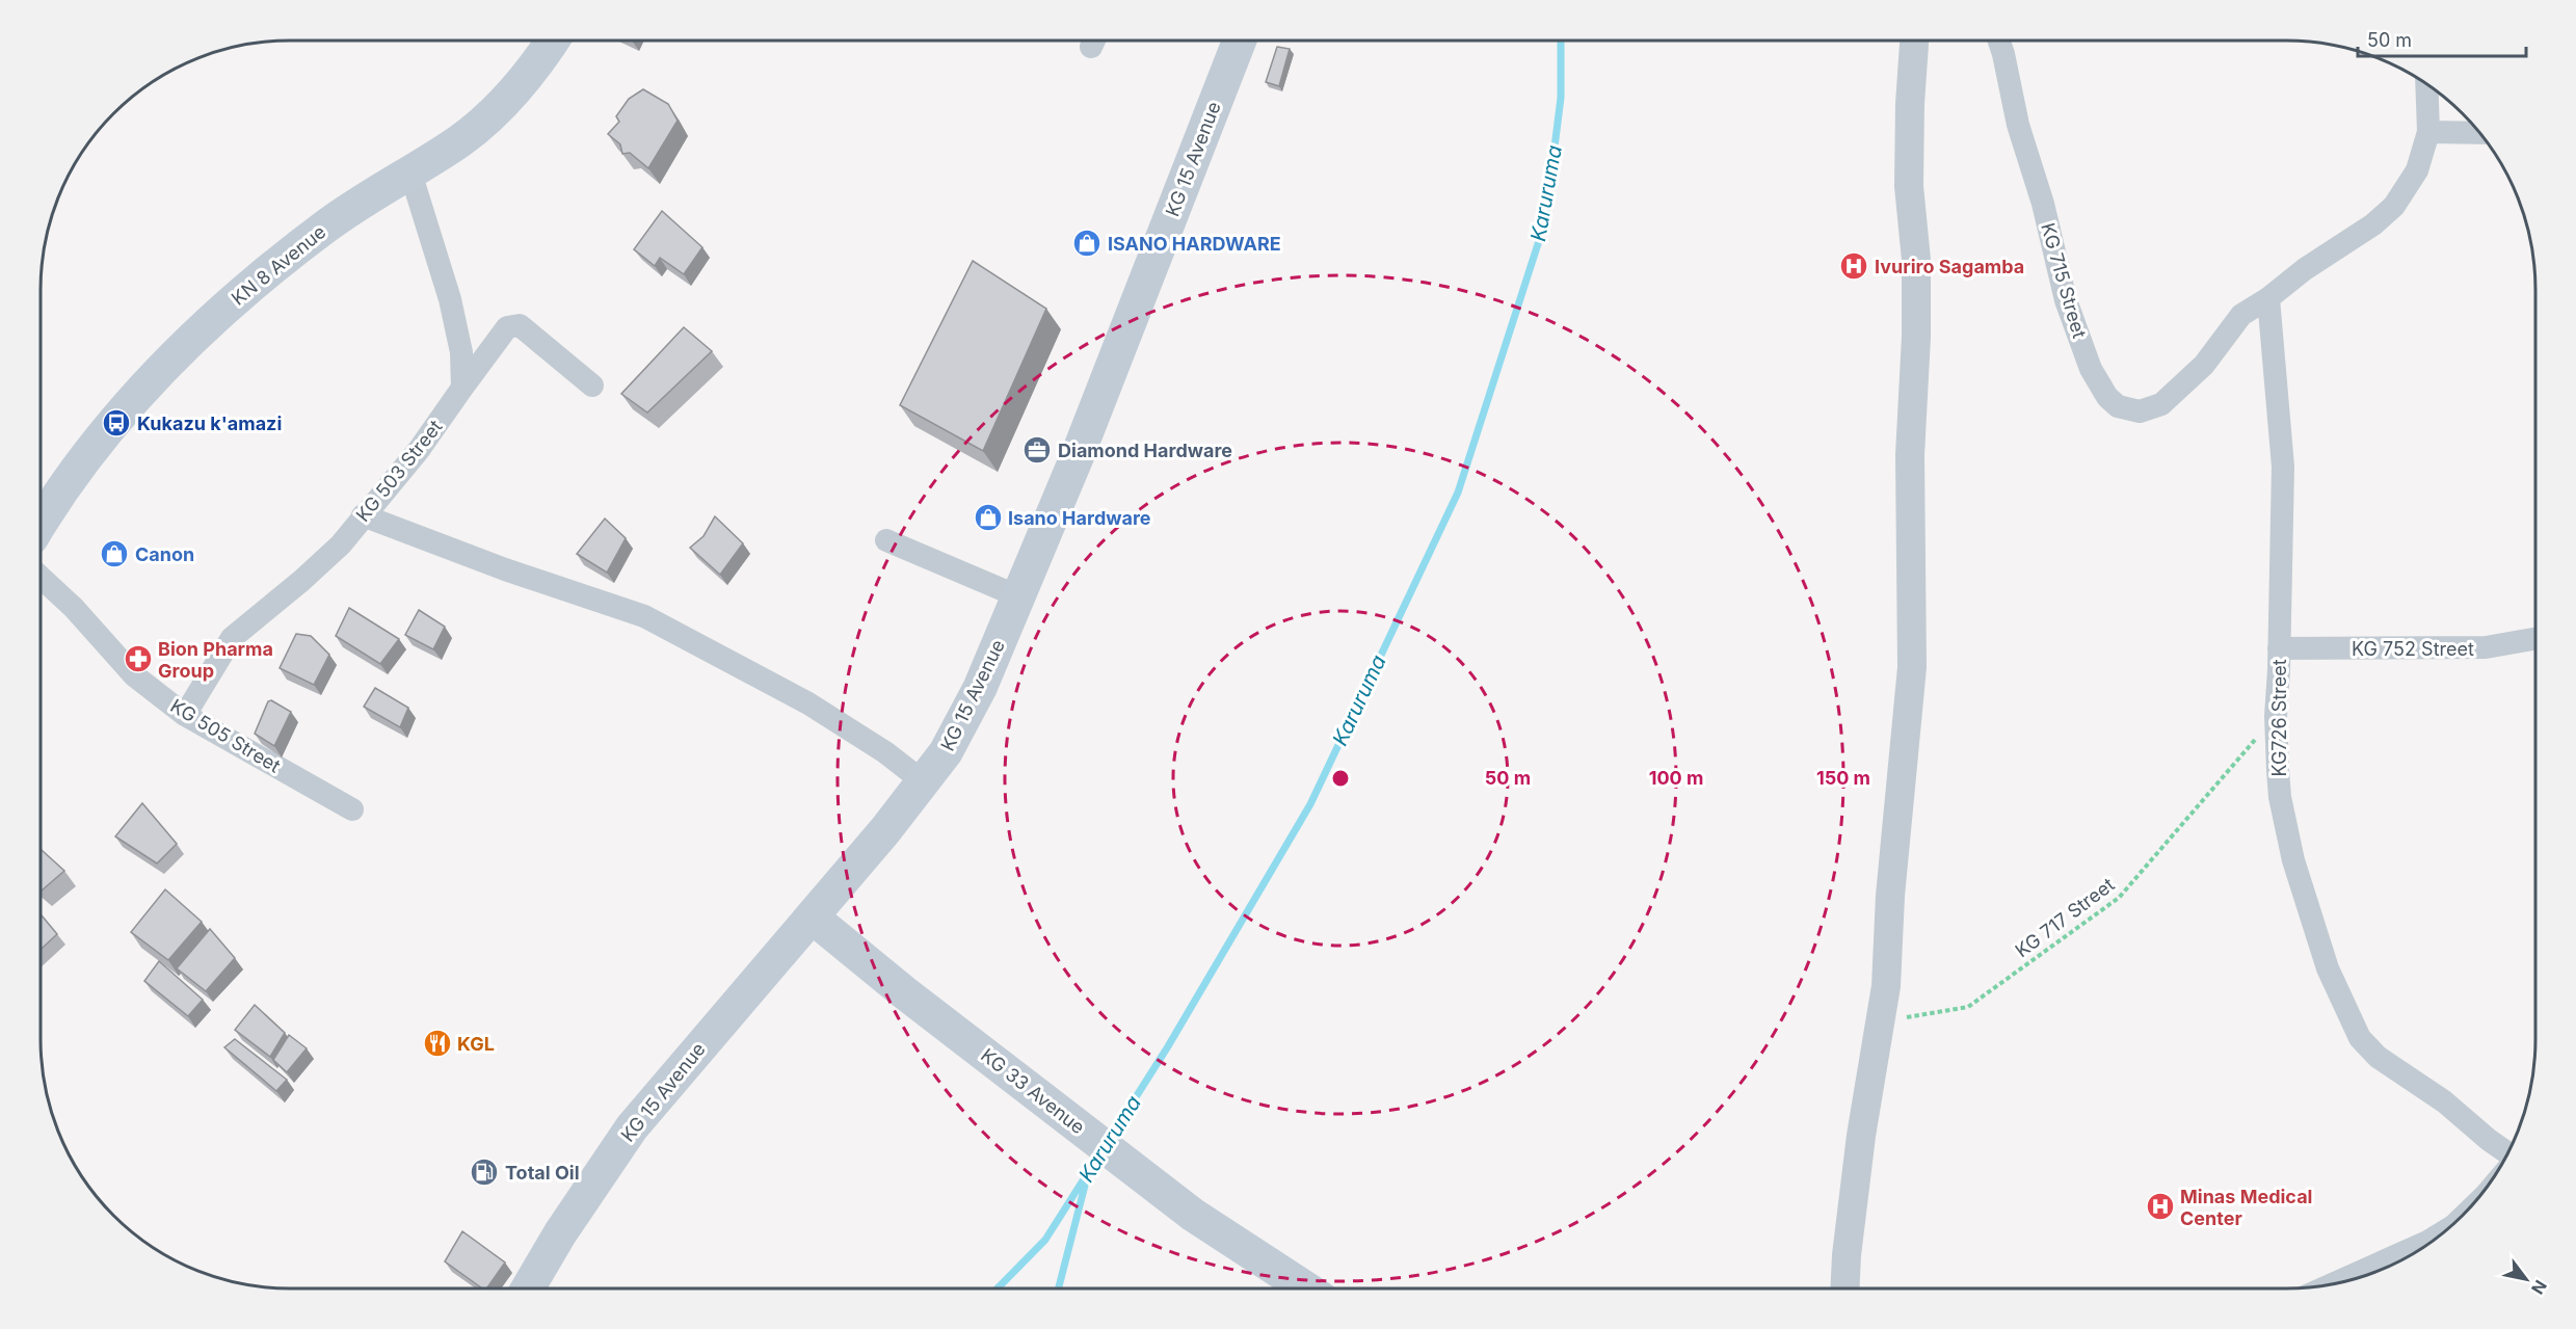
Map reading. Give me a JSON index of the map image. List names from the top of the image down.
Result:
{
  "streets": {
    "main road": ["KG 15 Avenue", "KN 8 Avenue", "KG 33 Avenue"],
    "street": [
      "KG 715 Street",
      "KG 503 Street",
      "KG 752 Street",
      "KG726 Street",
      "KG 505 Street"
    ],
    "path": ["KG 717 Street"]
  },
  "crossings": [
    ["KG 15 Avenue", "KG 33 Avenue"],
    ["KG 715 Street", "KG726 Street"],
    ["KG 503 Street", "KG 505 Street"],
    ["KG 752 Street", "KG726 Street"],
    ["KG726 Street", "KG 717 Street"]
  ],
  "water": ["Karuruma"],
  "places": {
    "shop": ["ISANO HARDWARE", "Isano Hardware", "Canon"],
    "hospital": ["Ivuriro Sagamba", "Minas Medical Center"],
    "bus stop": ["Kukazu k'amazi"],
    "office": ["Diamond Hardware"],
    "pharmacy": ["Bion Pharma Group"],
    "restaurant": ["KGL"],
    "fuel station": ["Total Oil"]
  },
  "scale_bar": "50 m",
  "north": "bottom right",
  "rings": ["50 m", "100 m", "150 m"]
}
